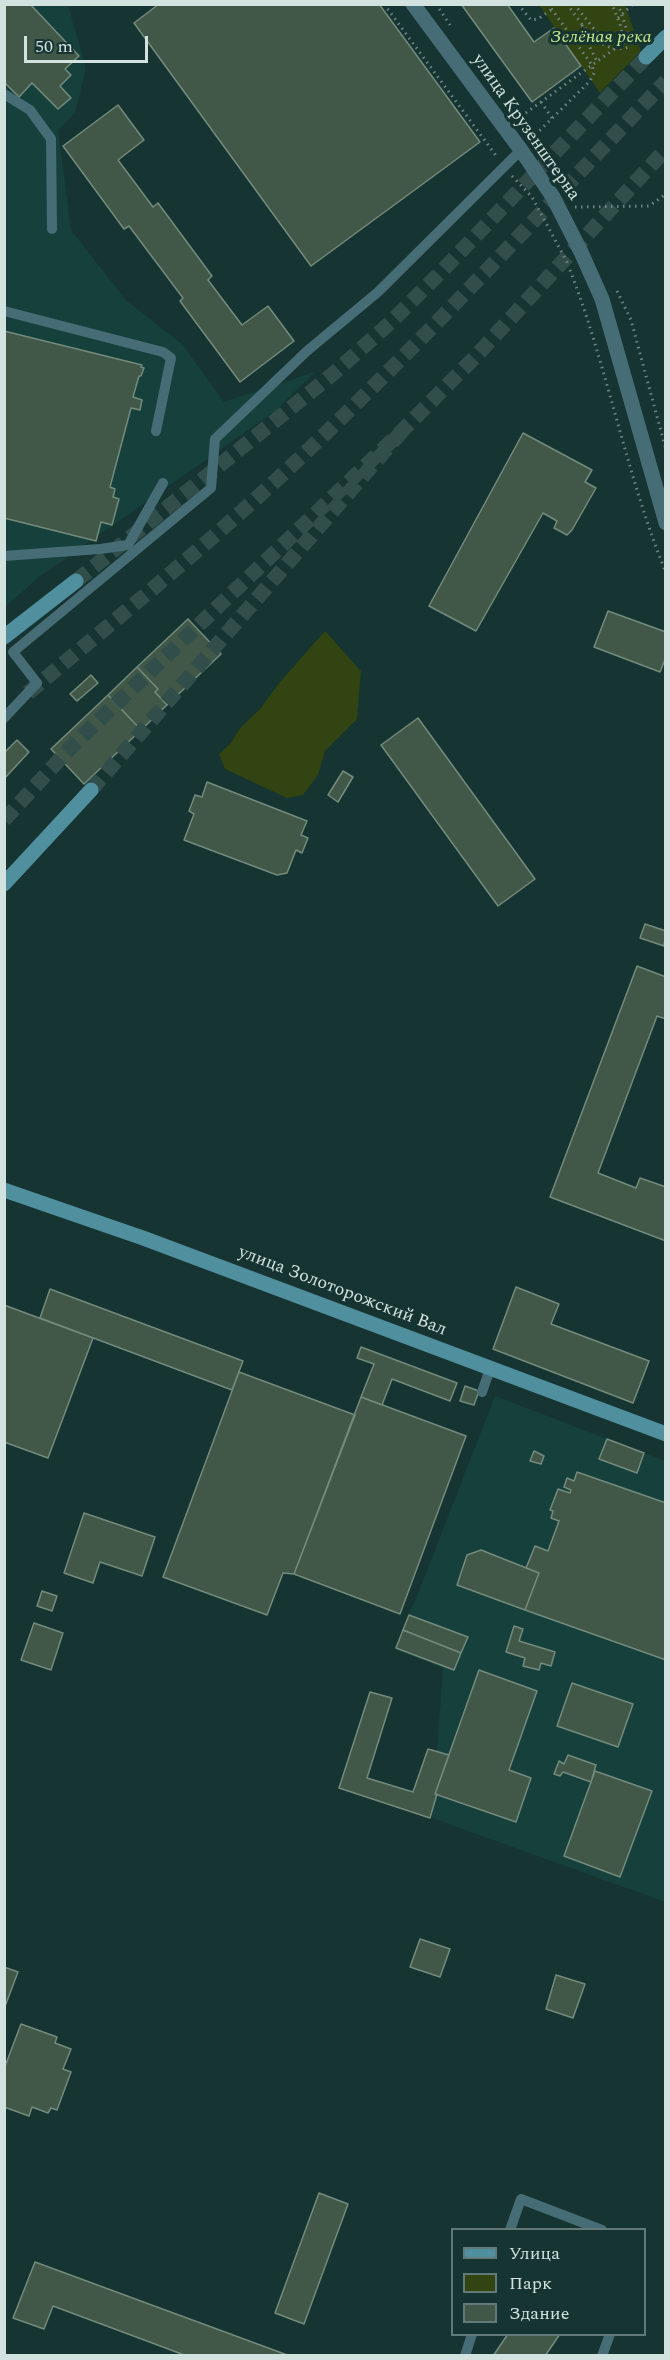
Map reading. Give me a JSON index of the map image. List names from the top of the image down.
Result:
{
  "streets": {
    "street": ["улица Крузенштерна", "улица Золоторожский Вал"]
  },
  "parks": ["Зелёная река"],
  "legend": ["Улица", "Парк", "Здание"],
  "scale_bar": "50 m"
}
